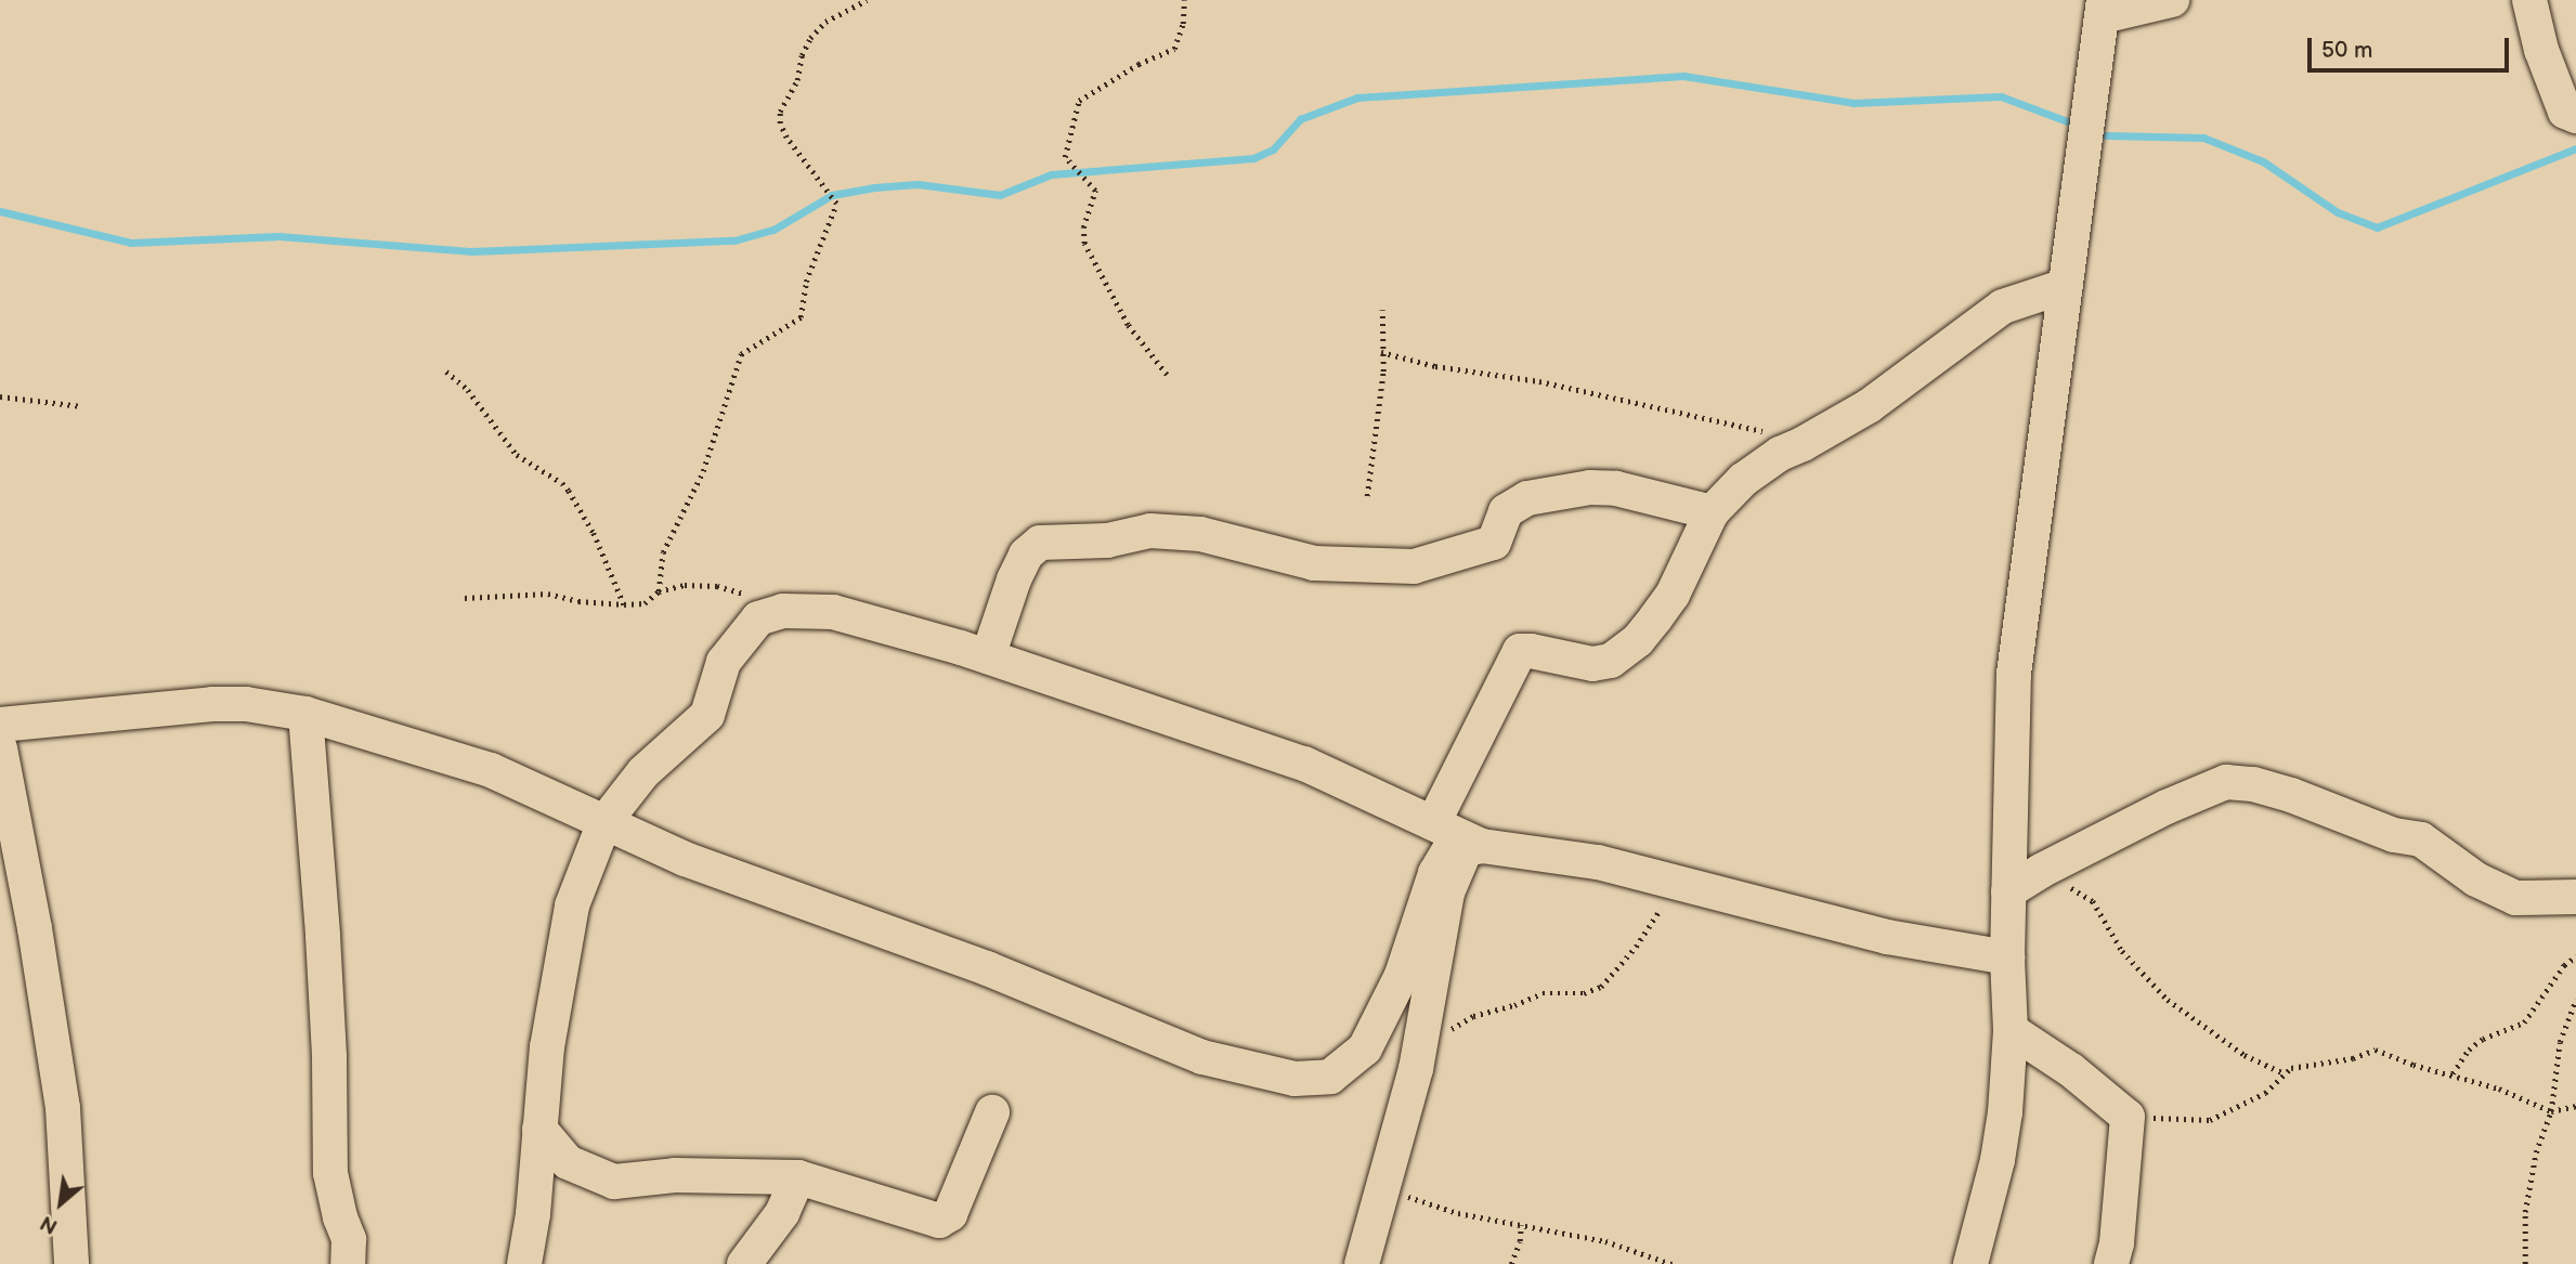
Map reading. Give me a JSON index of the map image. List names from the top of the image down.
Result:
{
  "scale_bar": "50 m",
  "north": "bottom left"
}
